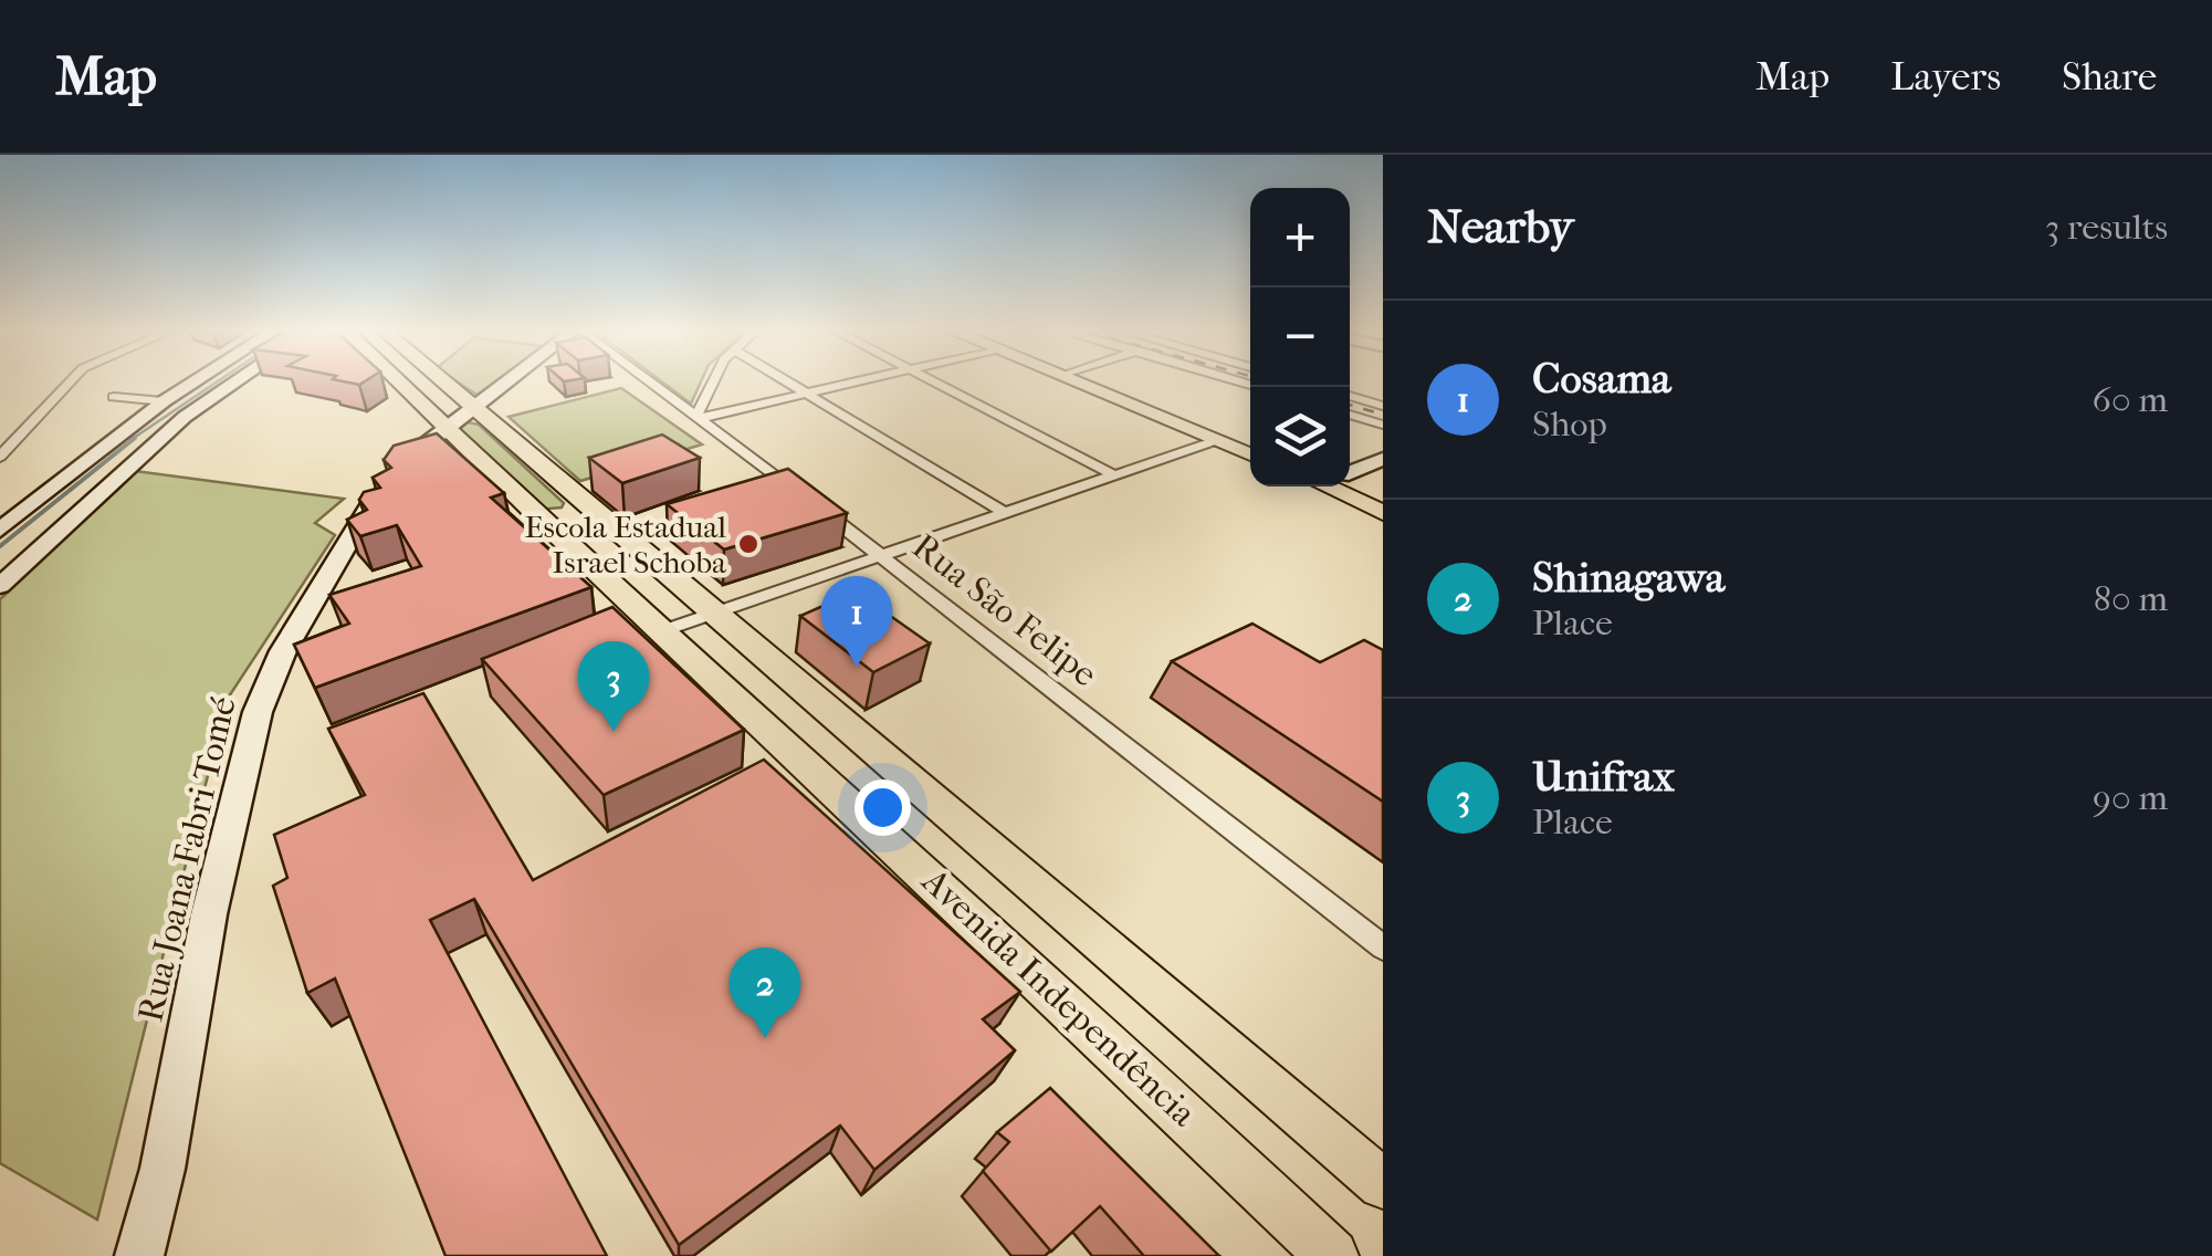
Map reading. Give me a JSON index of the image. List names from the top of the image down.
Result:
{
  "streets": {
    "main road": ["Avenida Independência"],
    "street": ["Rua São Felipe", "Rua Joana Fabri Tomé"]
  },
  "crossings": [
    ["Rua Joana Fabri Tomé", "Avenida Independência"]
  ],
  "places": ["Escola Estadual Israel Schoba"],
  "page": {
    "header": "Map",
    "nav": ["Map", "Layers", "Share"],
    "heading": ["Nearby", "3 results"],
    "map_buttons": ["+", "−"],
    "list": [
      {
        "mark": "1",
        "name": "Cosama",
        "note": "Shop",
        "value": "60 m"
      },
      {
        "mark": "2",
        "name": "Shinagawa",
        "note": "Place",
        "value": "80 m"
      },
      {
        "mark": "3",
        "name": "Unifrax",
        "note": "Place",
        "value": "90 m"
      }
    ],
    "pins": ["1", "3", "2"]
  }
}
